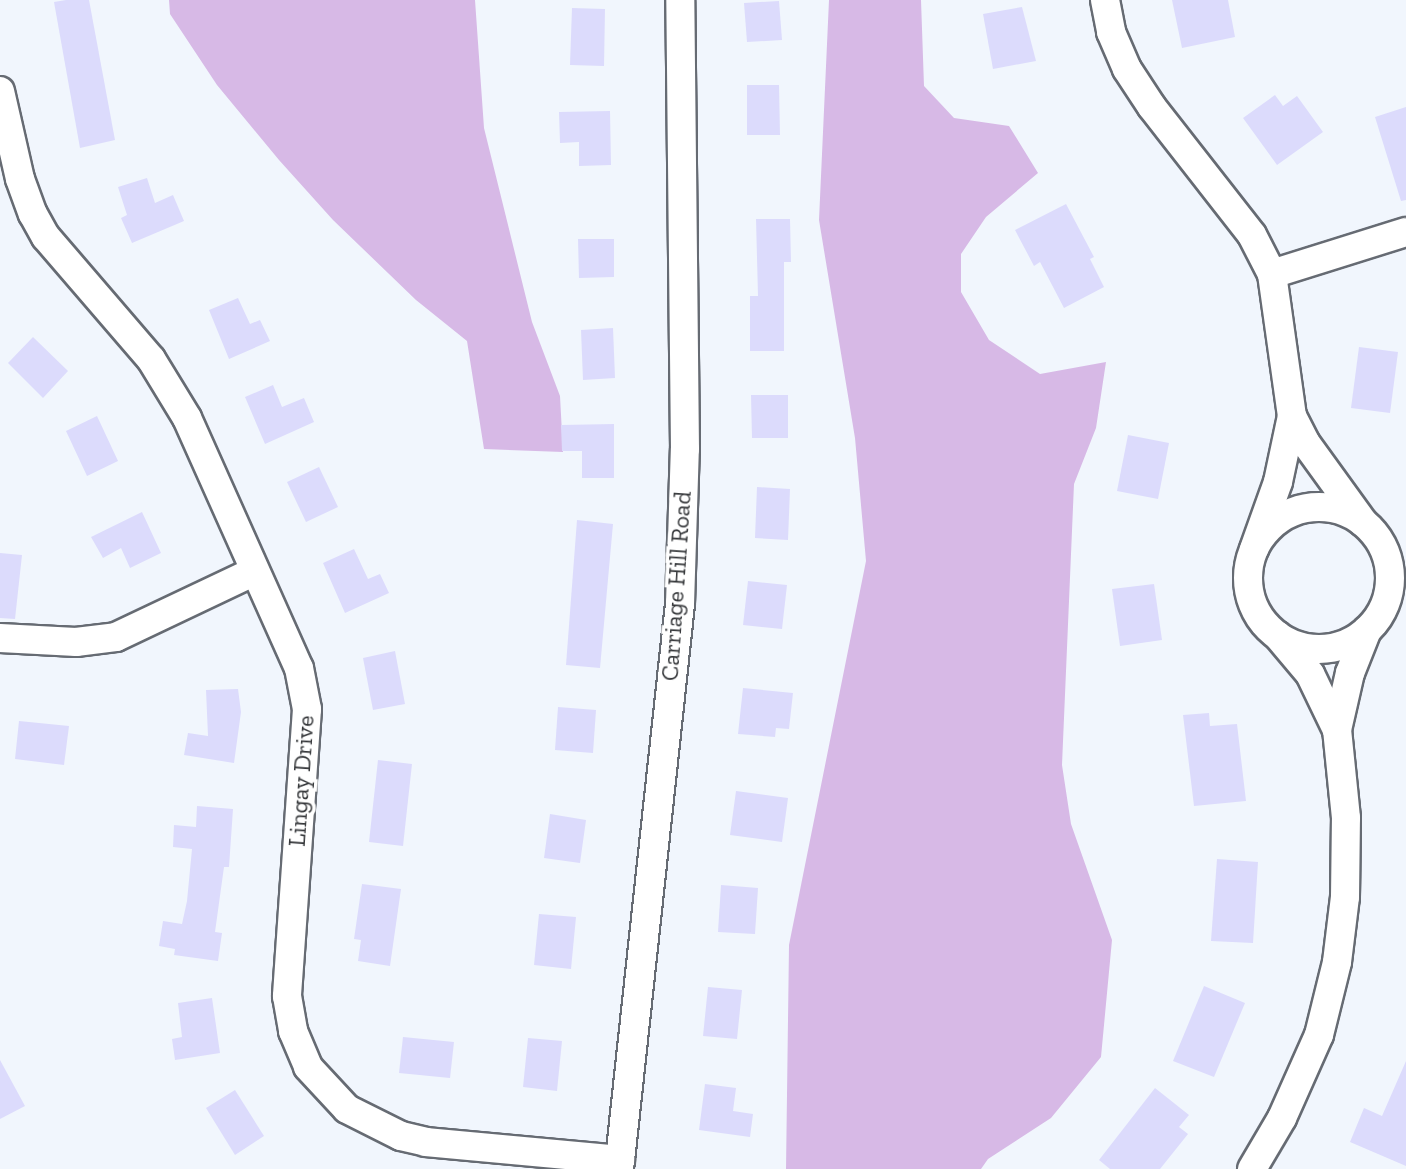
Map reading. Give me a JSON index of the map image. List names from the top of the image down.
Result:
{
  "streets": {
    "street": ["Carriage Hill Road", "Lingay Drive"]
  },
  "crossings": [
    ["Carriage Hill Road", "Lingay Drive"]
  ]
}
